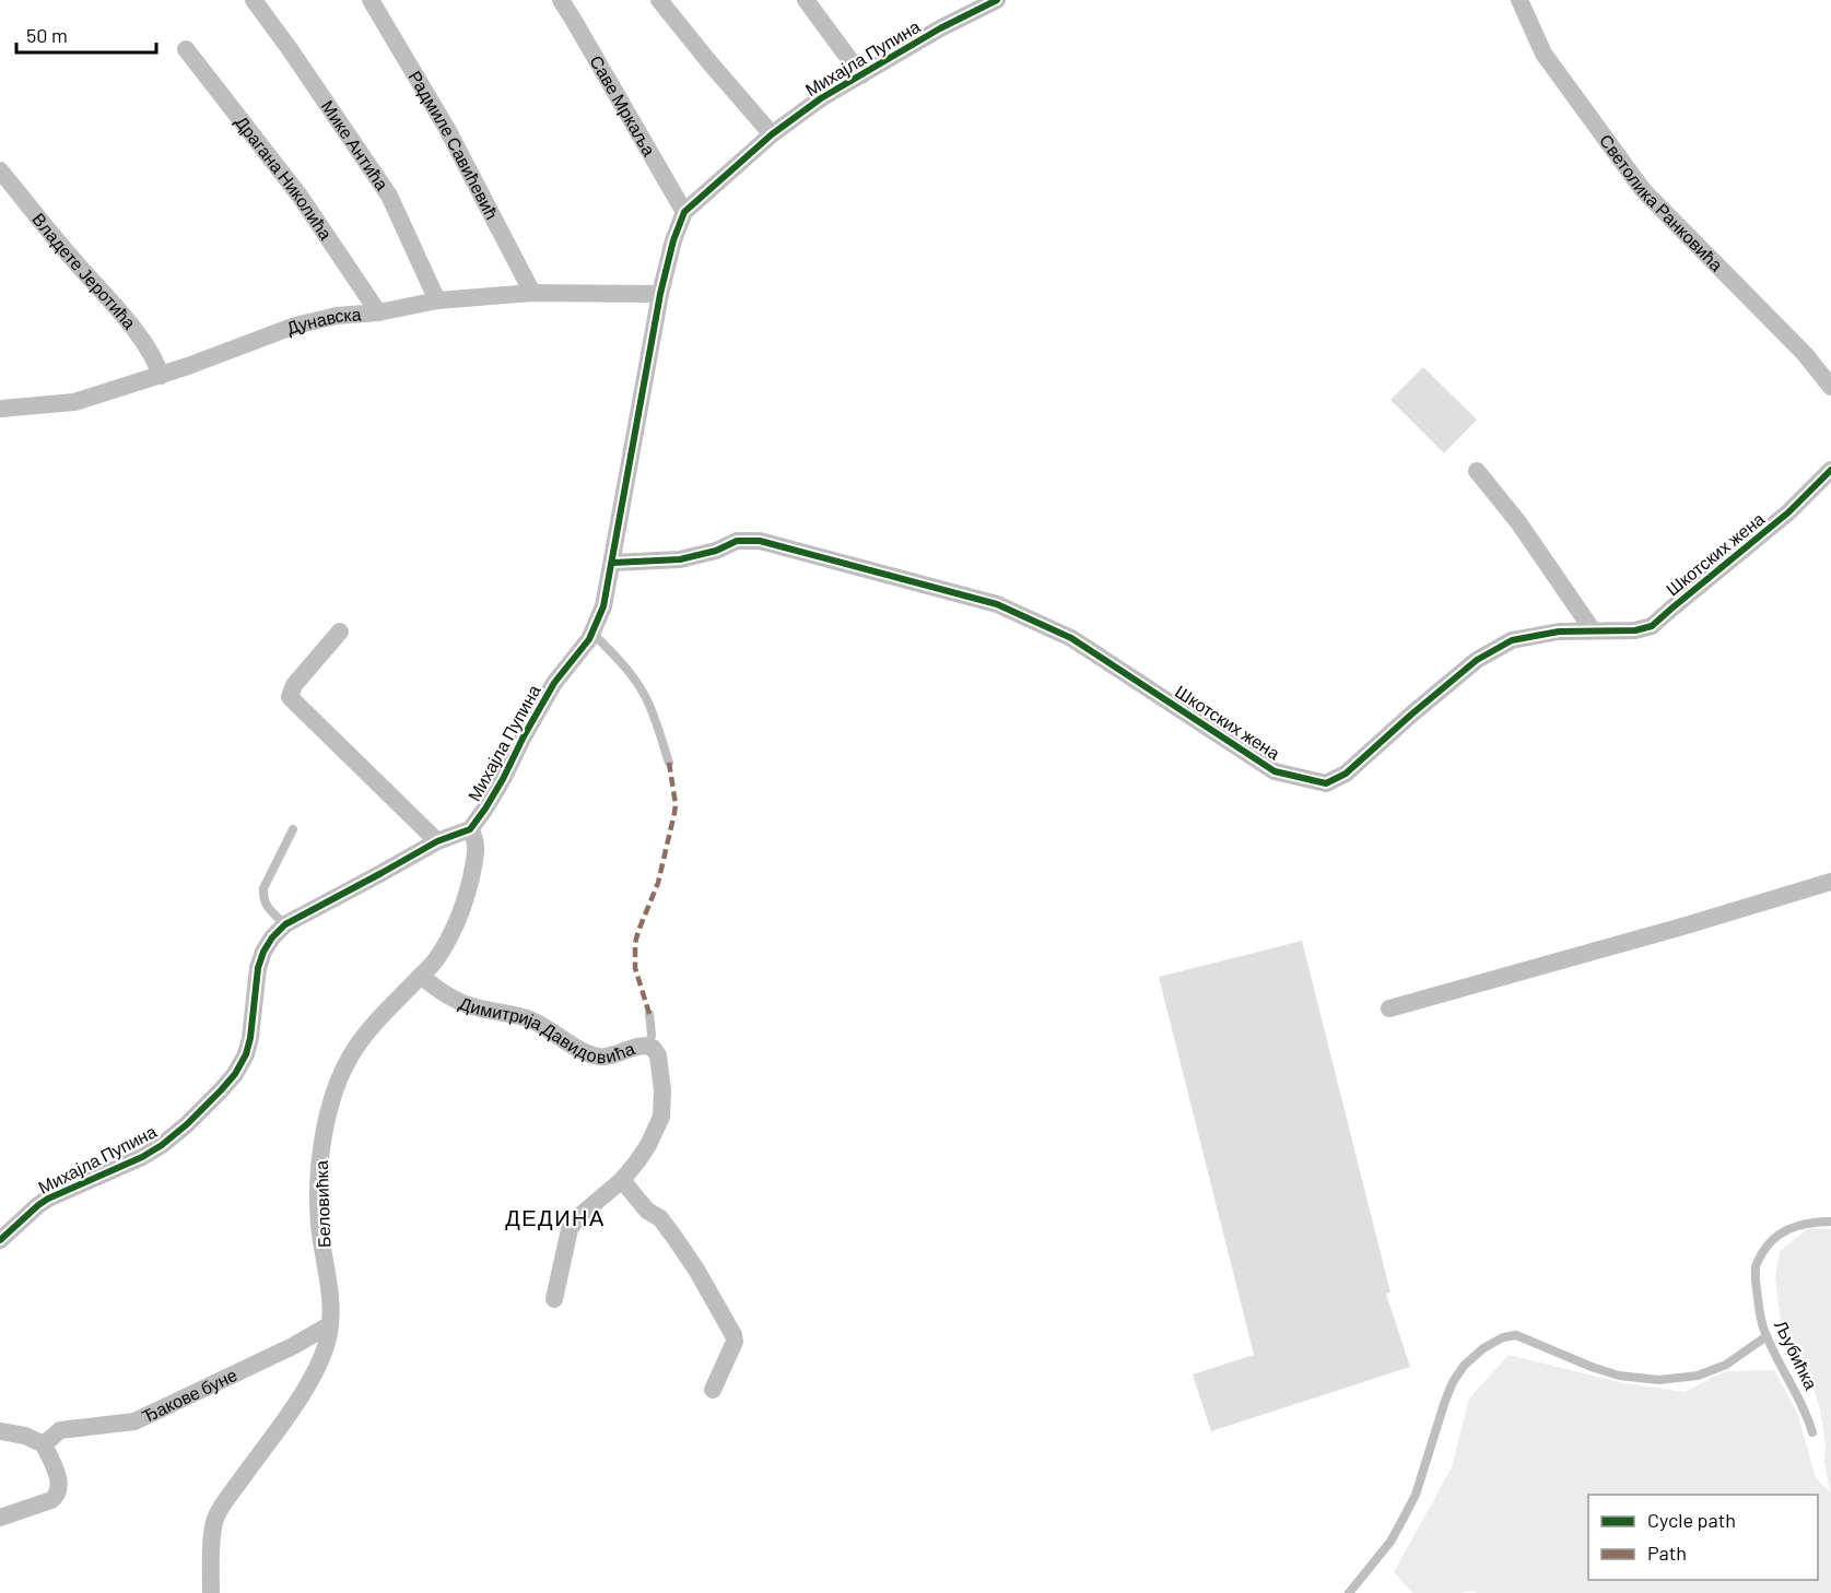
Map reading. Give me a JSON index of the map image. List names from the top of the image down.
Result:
{
  "streets": {
    "street": [
      "Михајла Пупина",
      "Саве Мркаља",
      "Мике Антића",
      "Радмиле Савићевић",
      "Драгана Николића",
      "Светолика Ранковића",
      "Владете Јеротића",
      "Дунавска",
      "Шкотских жена",
      "Димитрија Давидовића",
      "Беловићка",
      "Ђакове буне"
    ],
    "lane": ["Љубићка"]
  },
  "crossings": [
    ["Михајла Пупина", "Саве Мркаља"],
    ["Михајла Пупина", "Дунавска"],
    ["Михајла Пупина", "Шкотских жена"],
    ["Михајла Пупина", "Беловићка"],
    ["Мике Антића", "Дунавска"],
    ["Радмиле Савићевић", "Дунавска"],
    ["Драгана Николића", "Дунавска"],
    ["Владете Јеротића", "Дунавска"],
    ["Димитрија Давидовића", "Беловићка"],
    ["Беловићка", "Ђакове буне"]
  ],
  "districts": ["ДЕДИНА"],
  "legend": ["Cycle path", "Path"],
  "scale_bar": "50 m"
}
